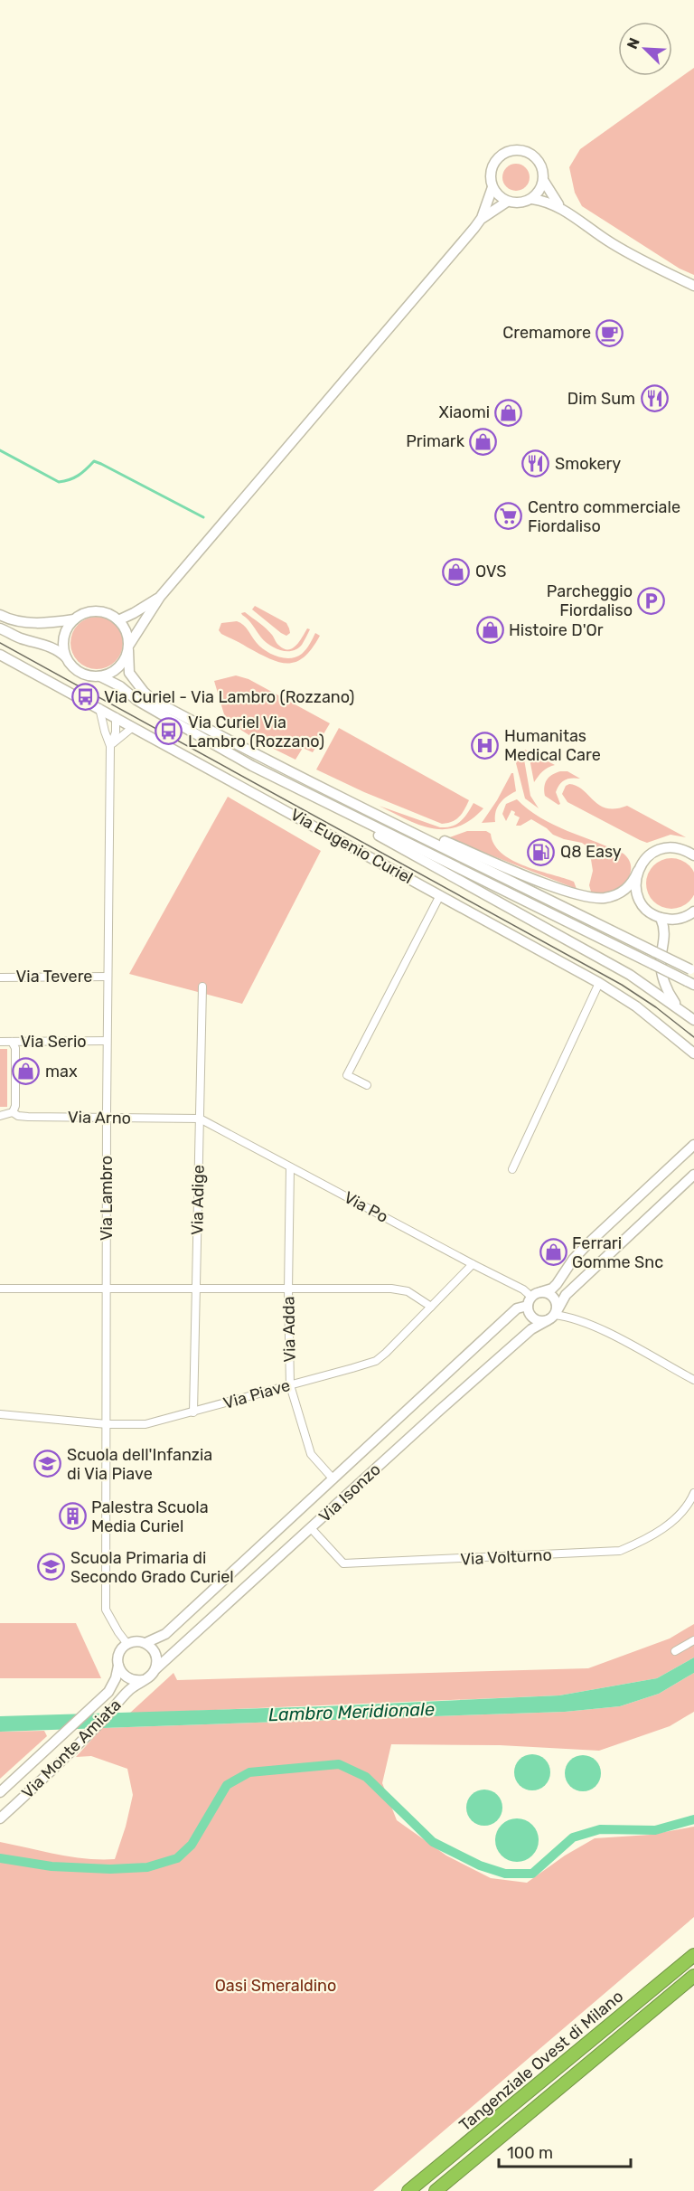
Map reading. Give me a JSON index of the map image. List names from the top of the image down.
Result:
{
  "streets": {
    "highway": ["Tangenziale Ovest di Milano"],
    "main road": ["Via Eugenio Curiel", "Via Isonzo", "Via Monte Amiata"],
    "street": [
      "Via Tevere",
      "Via Serio",
      "Via Arno",
      "Via Lambro",
      "Via Adige",
      "Via Po",
      "Via Adda",
      "Via Piave",
      "Via Volturno"
    ]
  },
  "crossings": [
    ["Via Tevere", "Via Lambro"],
    ["Via Serio", "Via Lambro"],
    ["Via Arno", "Via Lambro"],
    ["Via Arno", "Via Adige"],
    ["Via Arno", "Via Po"],
    ["Via Lambro", "Via Piave"],
    ["Via Lambro", "Via Isonzo"],
    ["Via Lambro", "Via Monte Amiata"],
    ["Via Adige", "Via Po"],
    ["Via Adige", "Via Piave"],
    ["Via Po", "Via Adda"],
    ["Via Po", "Via Piave"],
    ["Via Po", "Via Isonzo"],
    ["Via Adda", "Via Piave"],
    ["Via Adda", "Via Isonzo"],
    ["Via Isonzo", "Via Volturno"],
    ["Via Isonzo", "Via Monte Amiata"]
  ],
  "water": ["Lambro Meridionale"],
  "parks": ["Oasi Smeraldino"],
  "places": {
    "cafe": ["Cremamore"],
    "restaurant": ["Dim Sum", "Smokery"],
    "shop": [
      "Xiaomi",
      "Primark",
      "OVS",
      "Histoire D'Or",
      "max",
      "Ferrari Gomme Snc"
    ],
    "supermarket": ["Centro commerciale Fiordaliso"],
    "parking": ["Parcheggio Fiordaliso"],
    "bus stop": ["Via Curiel - Via Lambro (Rozzano)", "Via Curiel Via Lambro (Rozzano)"],
    "hospital": ["Humanitas Medical Care"],
    "fuel station": ["Q8 Easy"],
    "school or university": ["Scuola dell'Infanzia di Via Piave", "Scuola Primaria di Secondo Grado Curiel"],
    "building": ["Palestra Scuola Media Curiel"]
  },
  "scale_bar": "100 m",
  "north": "top left"
}
